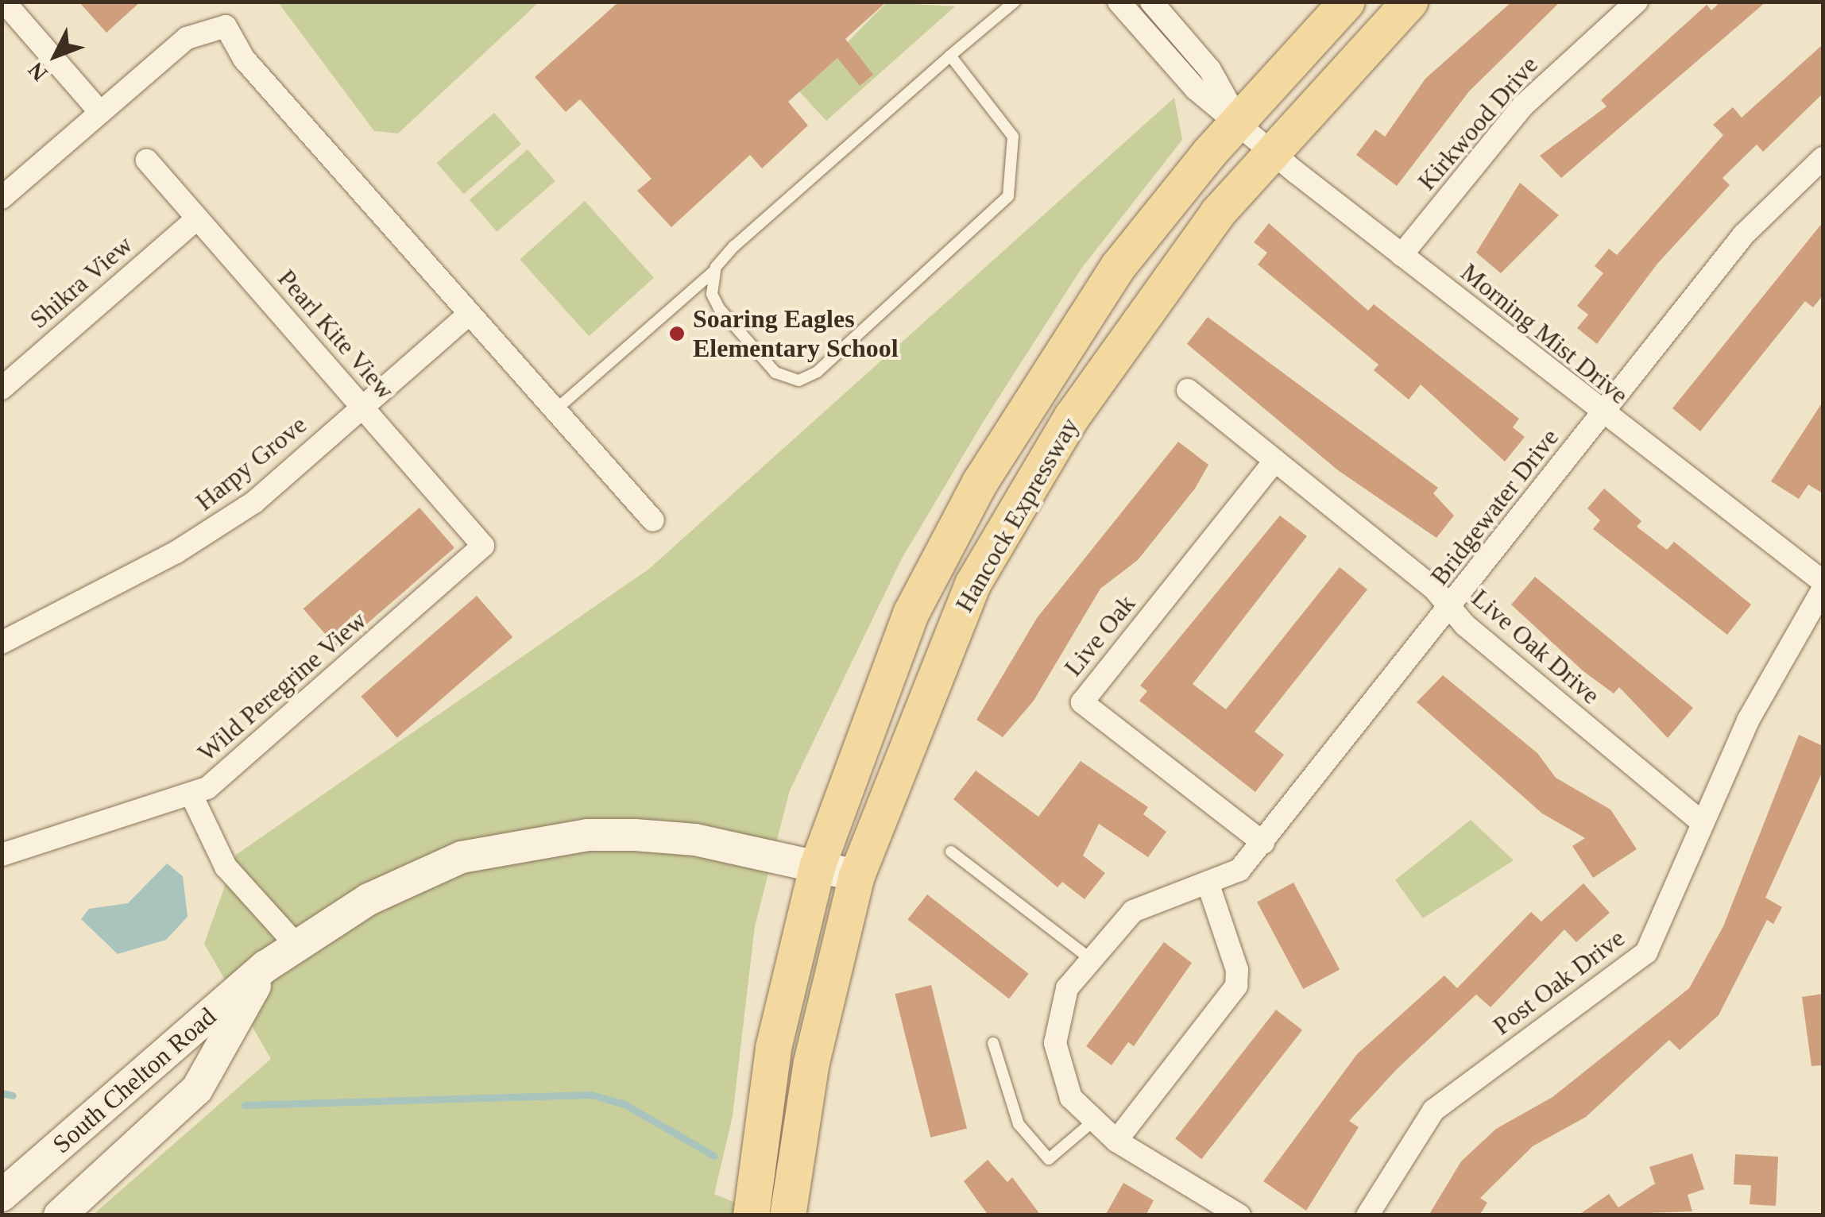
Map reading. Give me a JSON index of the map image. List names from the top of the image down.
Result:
{
  "streets": {
    "main road": ["Hancock Expressway", "South Chelton Road"],
    "street": [
      "Kirkwood Drive",
      "Shikra View",
      "Morning Mist Drive",
      "Pearl Kite View",
      "Harpy Grove",
      "Bridgewater Drive",
      "Live Oak",
      "Live Oak Drive",
      "Wild Peregrine View",
      "Post Oak Drive"
    ]
  },
  "crossings": [
    ["Kirkwood Drive", "Morning Mist Drive"],
    ["Shikra View", "Pearl Kite View"],
    ["Morning Mist Drive", "Bridgewater Drive"],
    ["Morning Mist Drive", "Hancock Expressway"],
    ["Pearl Kite View", "Harpy Grove"],
    ["Pearl Kite View", "Wild Peregrine View"],
    ["Bridgewater Drive", "Live Oak"],
    ["Bridgewater Drive", "Live Oak Drive"],
    ["Hancock Expressway", "South Chelton Road"],
    ["Live Oak", "Live Oak Drive"],
    ["Live Oak Drive", "Post Oak Drive"]
  ],
  "places": ["Soaring Eagles Elementary School"],
  "north": "bottom left"
}
